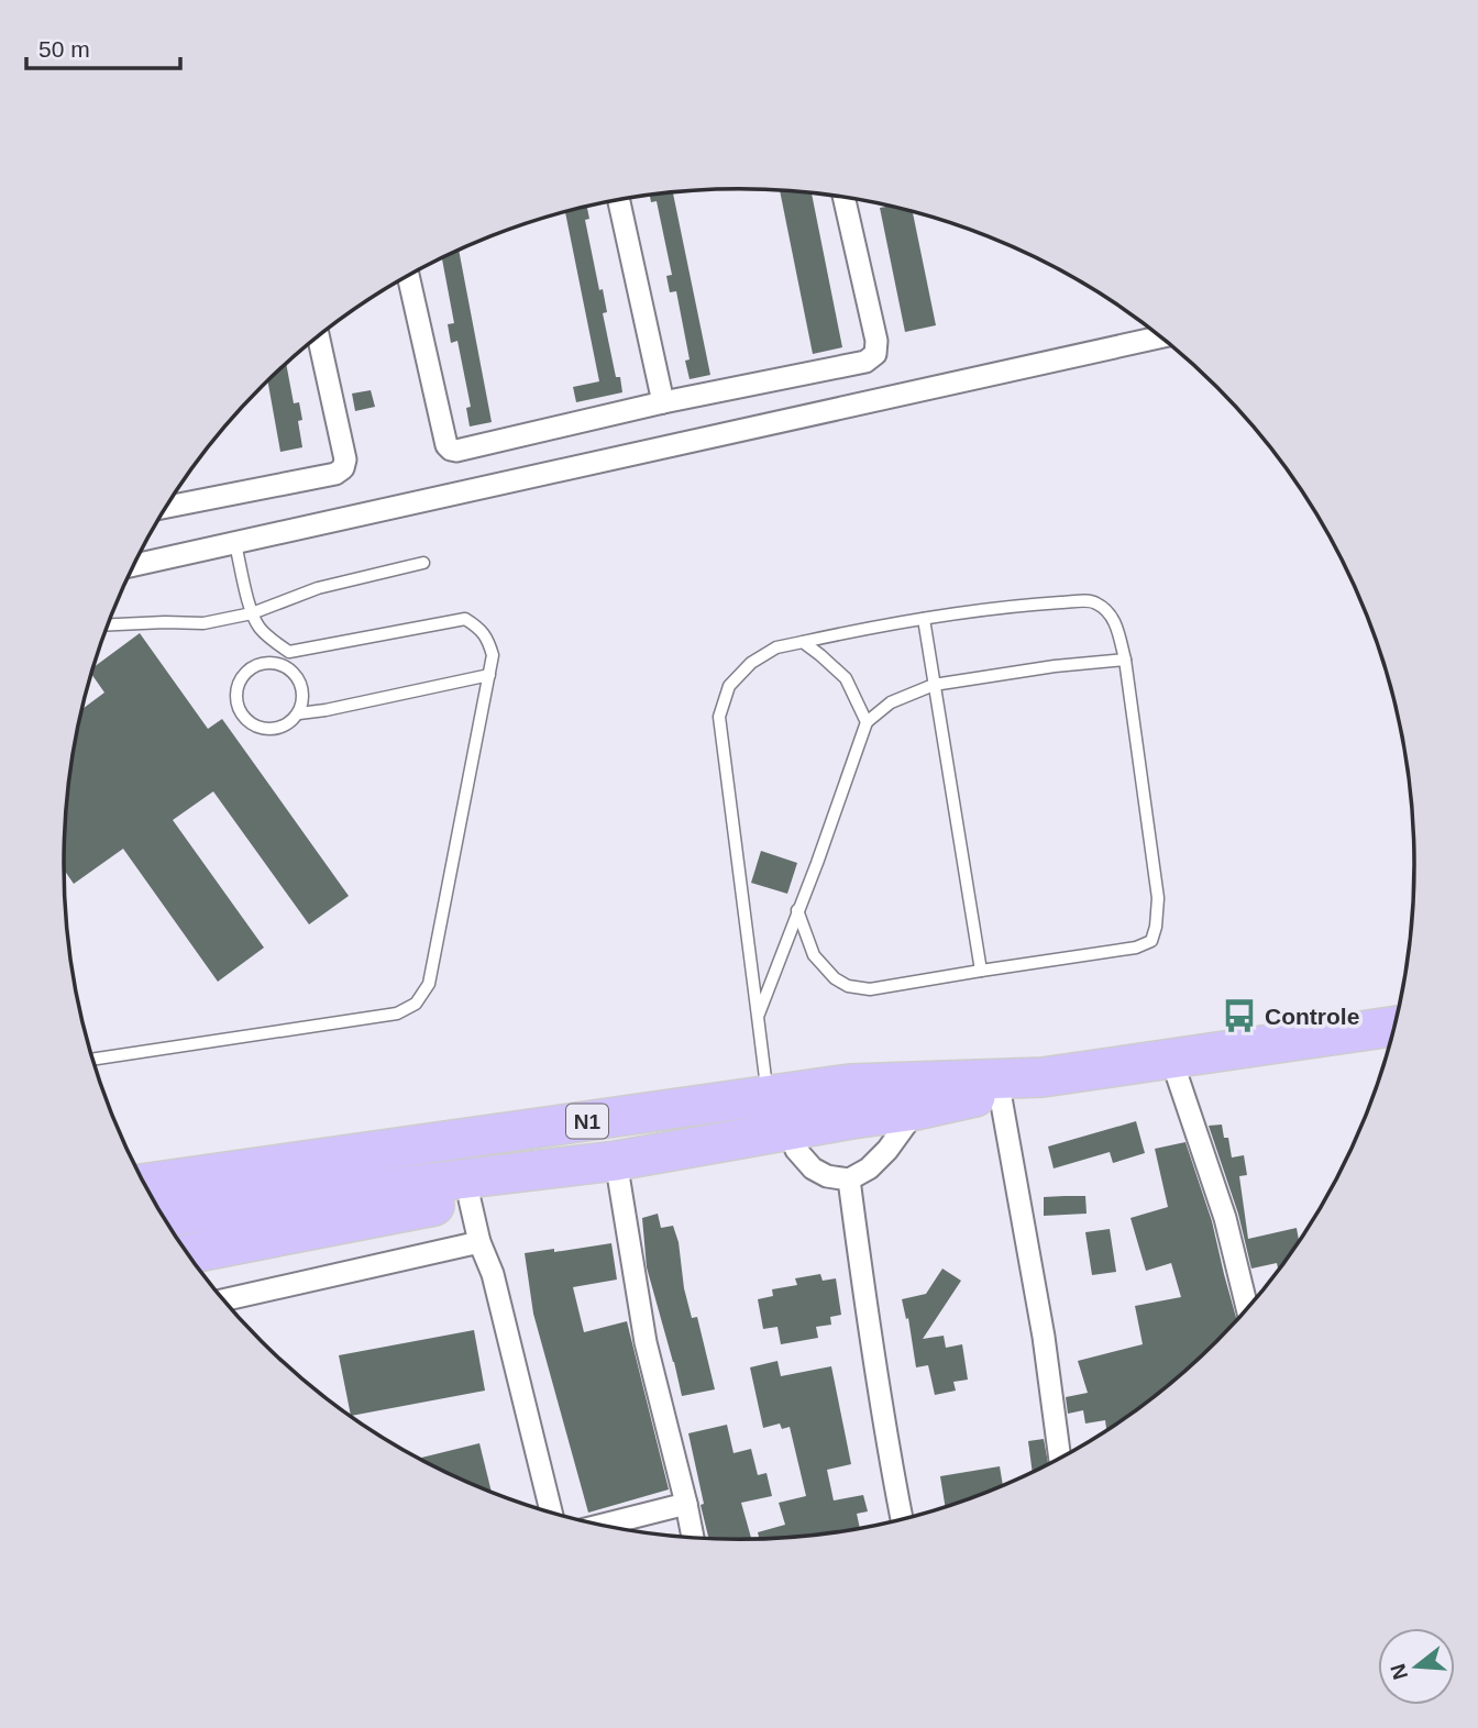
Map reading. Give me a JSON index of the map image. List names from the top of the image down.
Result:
{
  "streets": {
    "highway": ["N1"]
  },
  "places": {
    "bus stop": ["Controle"]
  },
  "scale_bar": "50 m",
  "north": "left"
}
